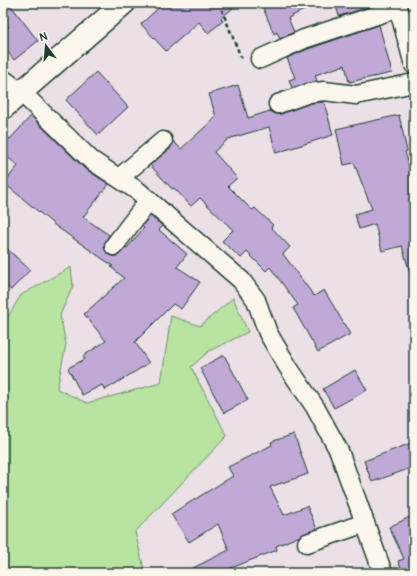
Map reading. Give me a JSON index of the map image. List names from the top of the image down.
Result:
{
  "north": "top"
}
